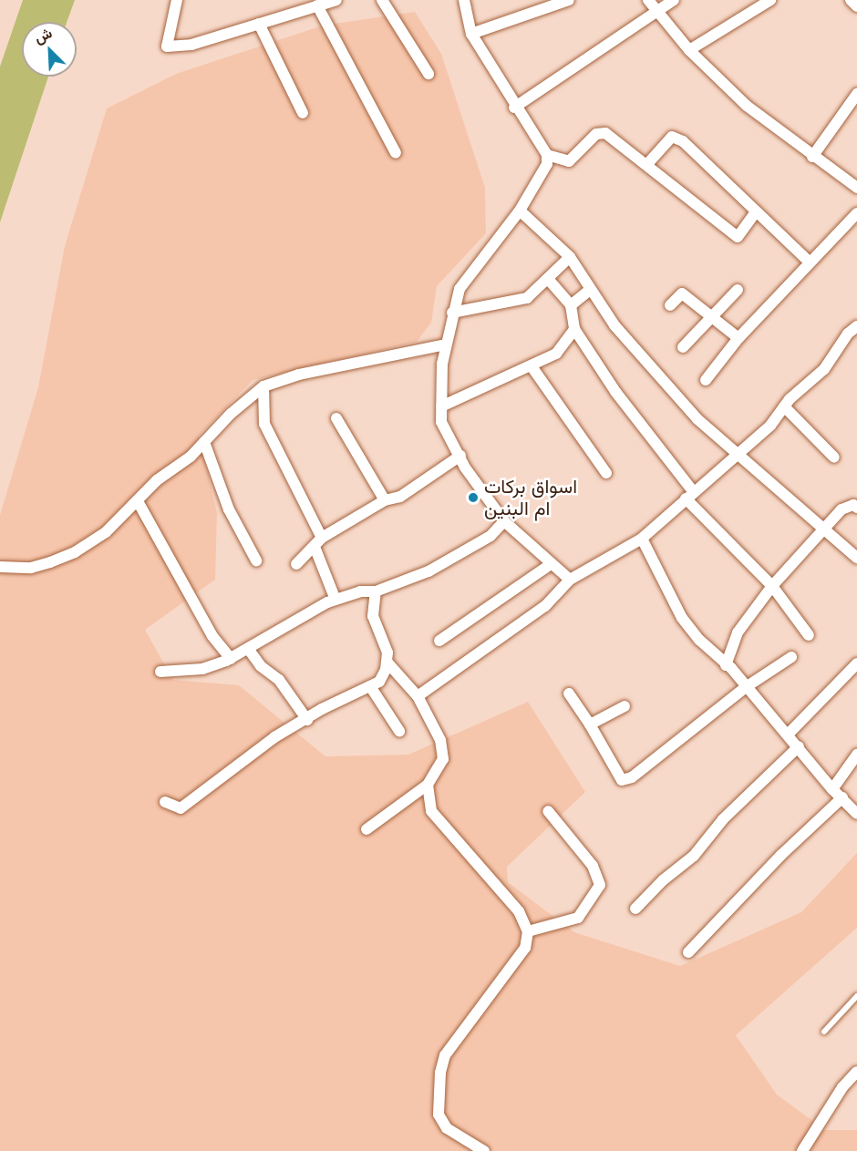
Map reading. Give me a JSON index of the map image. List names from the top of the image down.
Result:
{
  "places": ["اسواق بركات ام البنين"],
  "north": "top left"
}
